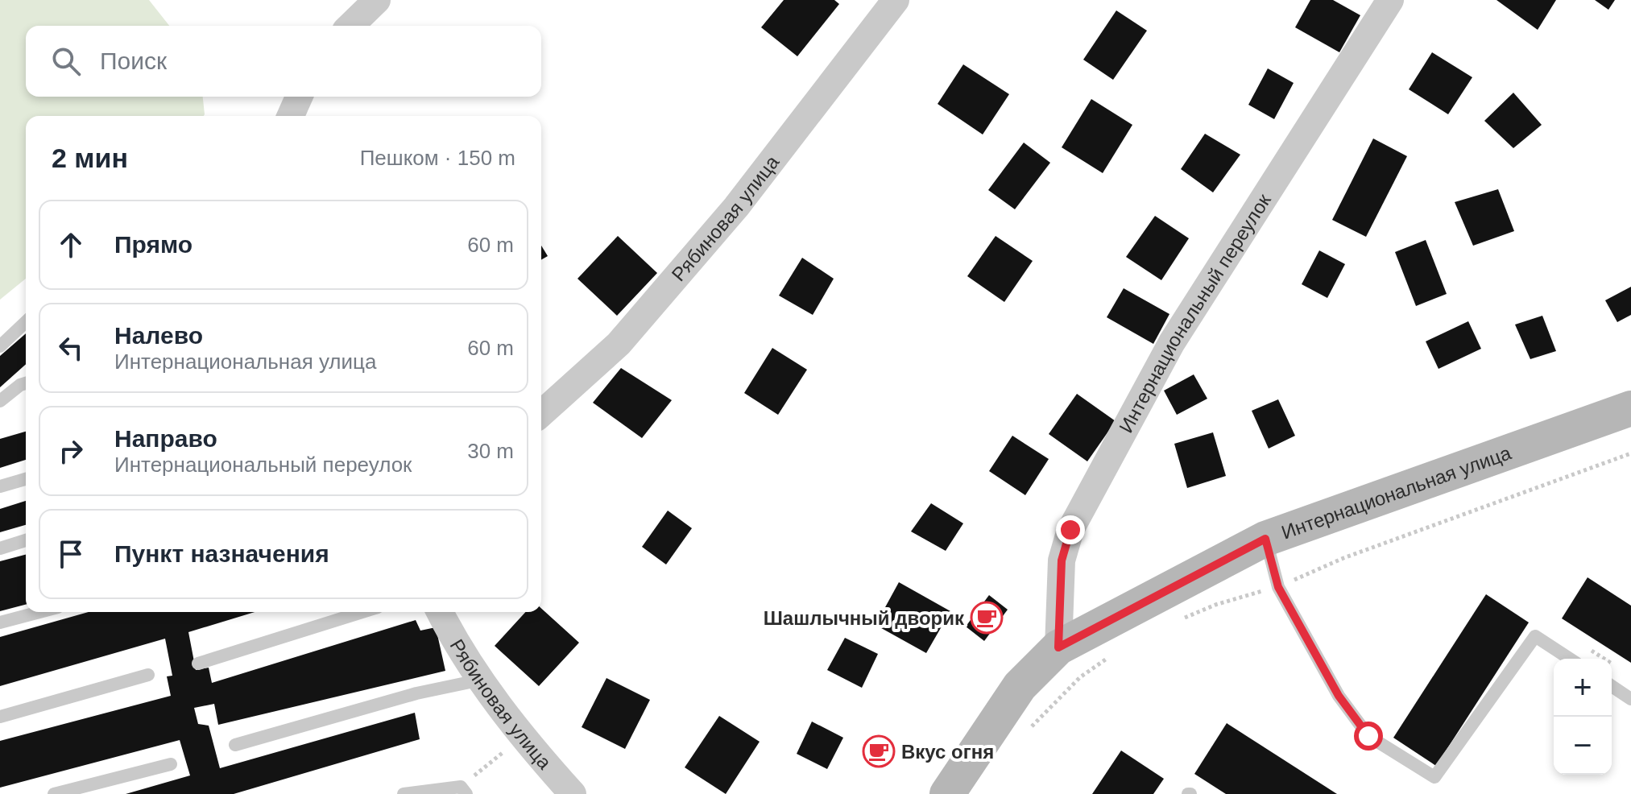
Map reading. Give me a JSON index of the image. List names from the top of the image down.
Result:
{
  "streets": {
    "main road": ["Интернациональная улица"],
    "street": ["Рябиновая улица", "Интернациональный переулок"]
  },
  "crossings": [
    ["Интернациональный переулок", "Интернациональная улица"]
  ],
  "places": {
    "cafe": ["Шашлычный дворик", "Вкус огня"]
  },
  "page": {
    "search": "Поиск",
    "heading": ["2 мин", "Пешком · 150 m"],
    "list": [
      ["Прямо", "60 m"],
      ["Налево", "Интернациональная улица", "60 m"],
      ["Направо", "Интернациональный переулок", "30 m"],
      "Пункт назначения"
    ],
    "map_buttons": ["+", "−"]
  }
}
